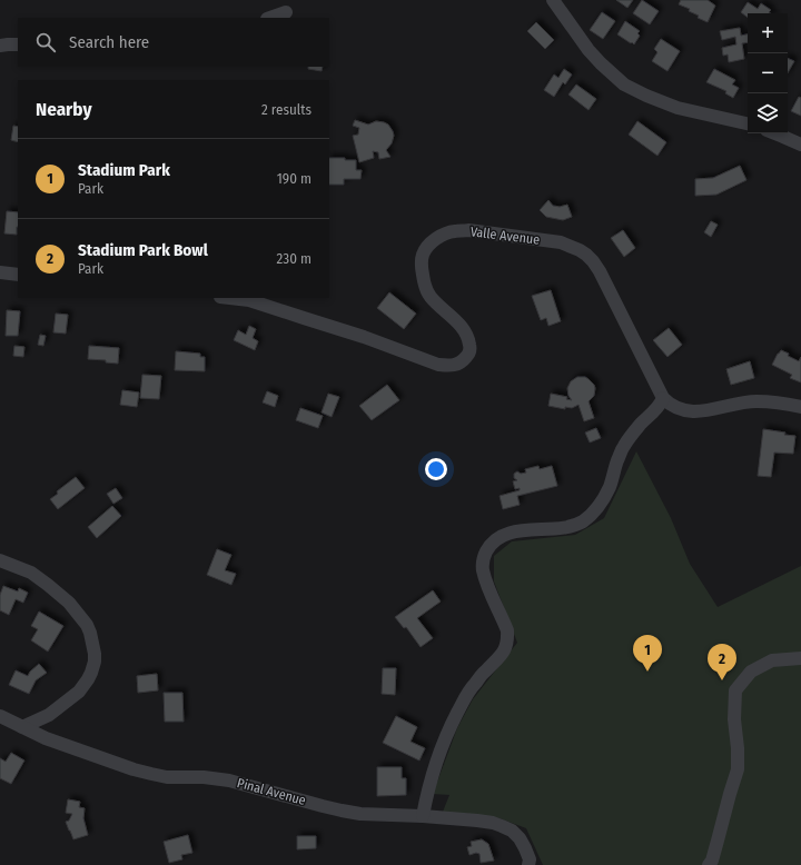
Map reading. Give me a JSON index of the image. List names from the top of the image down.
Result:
{
  "streets": {
    "street": ["Valle Avenue", "Pinal Avenue"]
  },
  "page": {
    "map_buttons": ["+", "−"],
    "search": "Search here",
    "heading": ["Nearby", "2 results"],
    "list": [
      {
        "mark": "1",
        "name": "Stadium Park",
        "note": "Park",
        "value": "190 m"
      },
      {
        "mark": "2",
        "name": "Stadium Park Bowl",
        "note": "Park",
        "value": "230 m"
      }
    ],
    "pins": ["1", "2"]
  }
}
